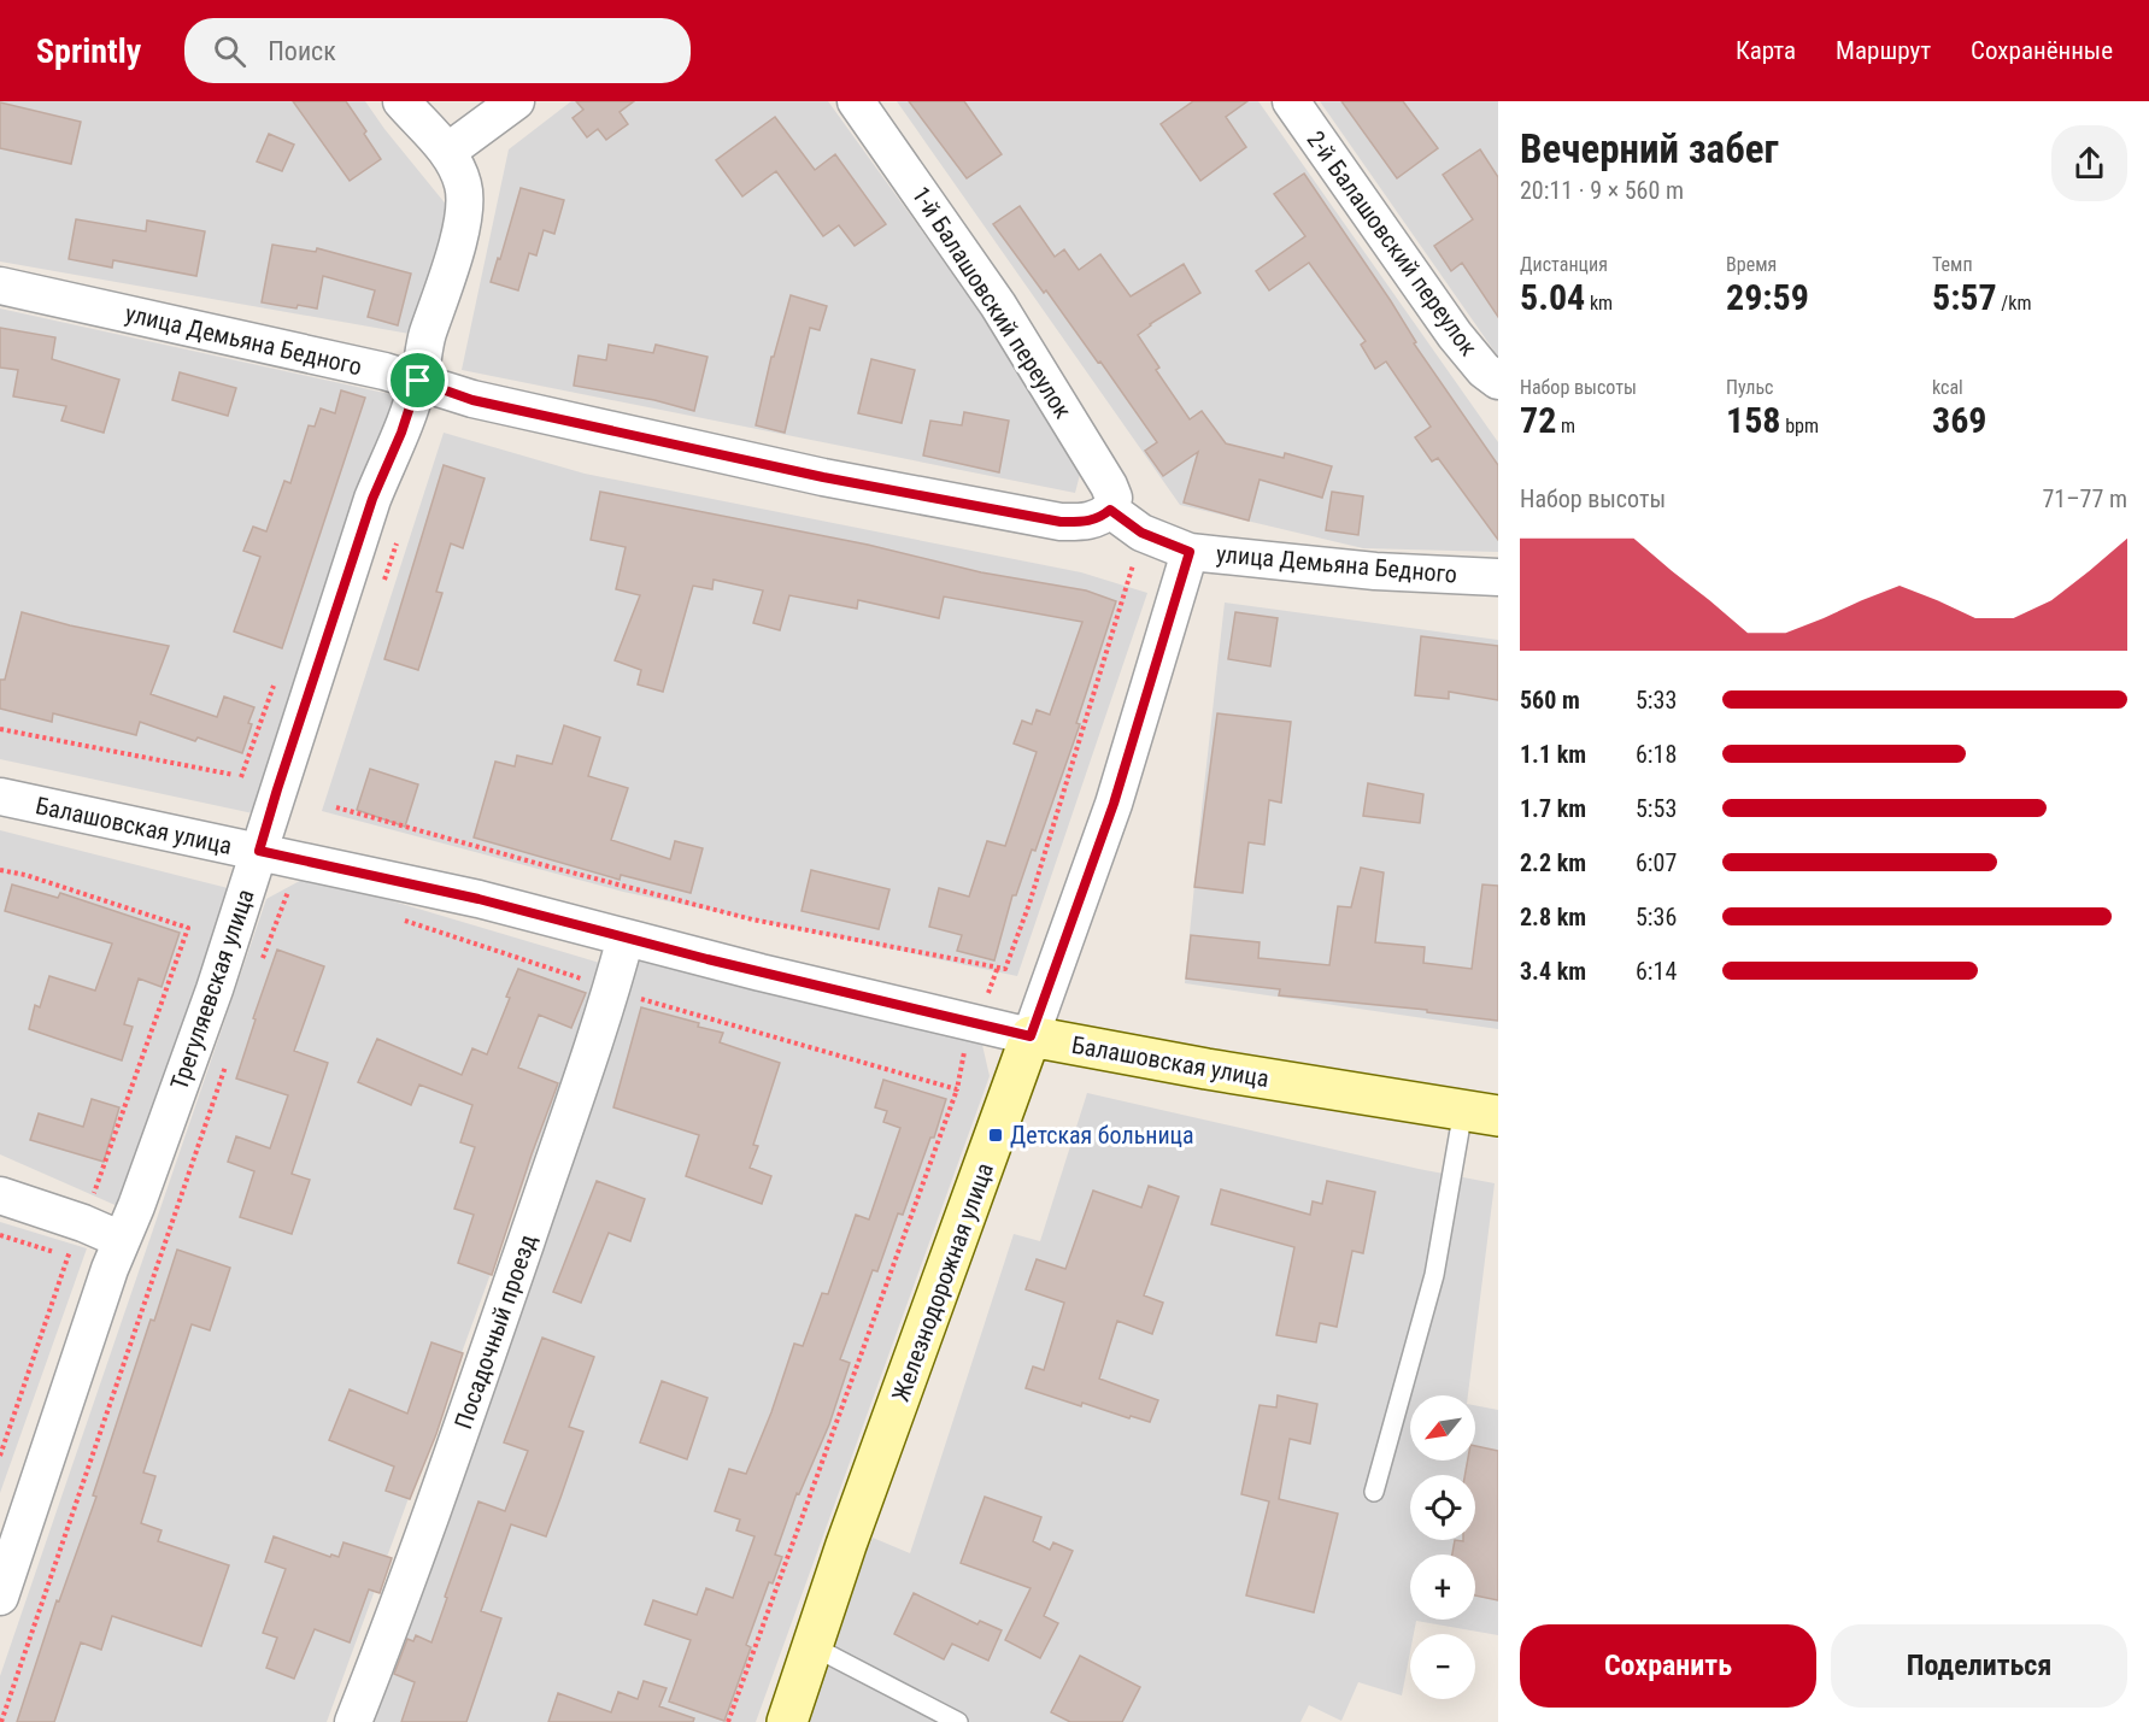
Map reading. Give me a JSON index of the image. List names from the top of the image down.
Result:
{
  "streets": {
    "street": [
      "2-й Балашовский переулок",
      "1-й Балашовский переулок",
      "улица Демьяна Бедного",
      "Балашовская улица",
      "Трегуляевская улица",
      "Железнодорожная улица",
      "Посадочный проезд"
    ]
  },
  "crossings": [
    ["1-й Балашовский переулок", "улица Демьяна Бедного"],
    ["улица Демьяна Бедного", "Трегуляевская улица"],
    ["улица Демьяна Бедного", "Железнодорожная улица"],
    ["Балашовская улица", "Трегуляевская улица"],
    ["Балашовская улица", "Железнодорожная улица"],
    ["Балашовская улица", "Посадочный проезд"]
  ],
  "places": {
    "transit": ["Детская больница"]
  },
  "north": "bottom left",
  "page": {
    "header": "Sprintly",
    "search": "Поиск",
    "nav": ["Карта", "Маршрут", "Сохранённые"],
    "heading": ["Вечерний забег", "20:11 · 9 × 560 m"],
    "stats": [
      ["Дистанция", "5.04 km"],
      ["Время", "29:59"],
      ["Темп", "5:57 /km"],
      ["Набор высоты", "72 m"],
      ["Пульс", "158 bpm"],
      ["kcal", "369"]
    ],
    "chart": ["Набор высоты", "71–77 m"],
    "list": [
      {
        "name": "560 m",
        "note": "5:33"
      },
      {
        "name": "1.1 km",
        "note": "6:18"
      },
      {
        "name": "1.7 km",
        "note": "5:53"
      },
      {
        "name": "2.2 km",
        "note": "6:07"
      },
      {
        "name": "2.8 km",
        "note": "5:36"
      },
      {
        "name": "3.4 km",
        "note": "6:14"
      }
    ],
    "map_buttons": ["+", "−"],
    "buttons": ["Сохранить", "Поделиться"]
  }
}
